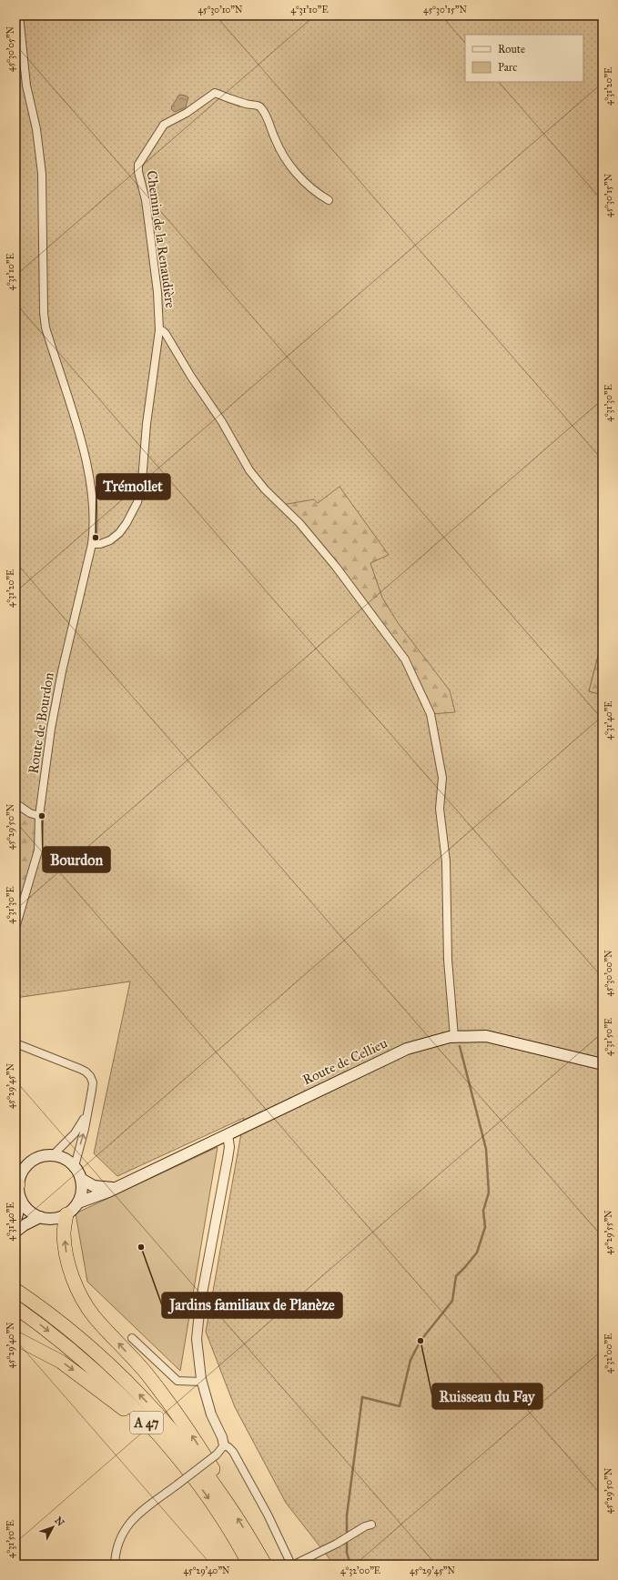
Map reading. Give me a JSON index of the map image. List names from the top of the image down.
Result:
{
  "streets": {
    "highway": ["A 47"],
    "main road": ["Route de Cellieu"],
    "street": ["Chemin de la Renaudière", "Route de Bourdon"]
  },
  "crossings": [
    ["Chemin de la Renaudière", "Route de Bourdon"]
  ],
  "places": [
    "Trémollet",
    "Bourdon",
    "Jardins familiaux de Planèze",
    "Ruisseau du Fay"
  ],
  "legend": ["Route", "Parc"],
  "north": "top right",
  "coordinates": [
    "45°30'10\"N",
    "4°31'10\"E",
    "45°30'15\"N",
    "45°30'05\"N",
    "4°31'20\"E",
    "4°31'30\"E",
    "4°31'40\"E",
    "45°29'50\"N",
    "45°30'00\"N",
    "4°31'50\"E",
    "45°29'45\"N",
    "45°29'55\"N",
    "45°29'40\"N",
    "4°32'00\"E"
  ]
}
